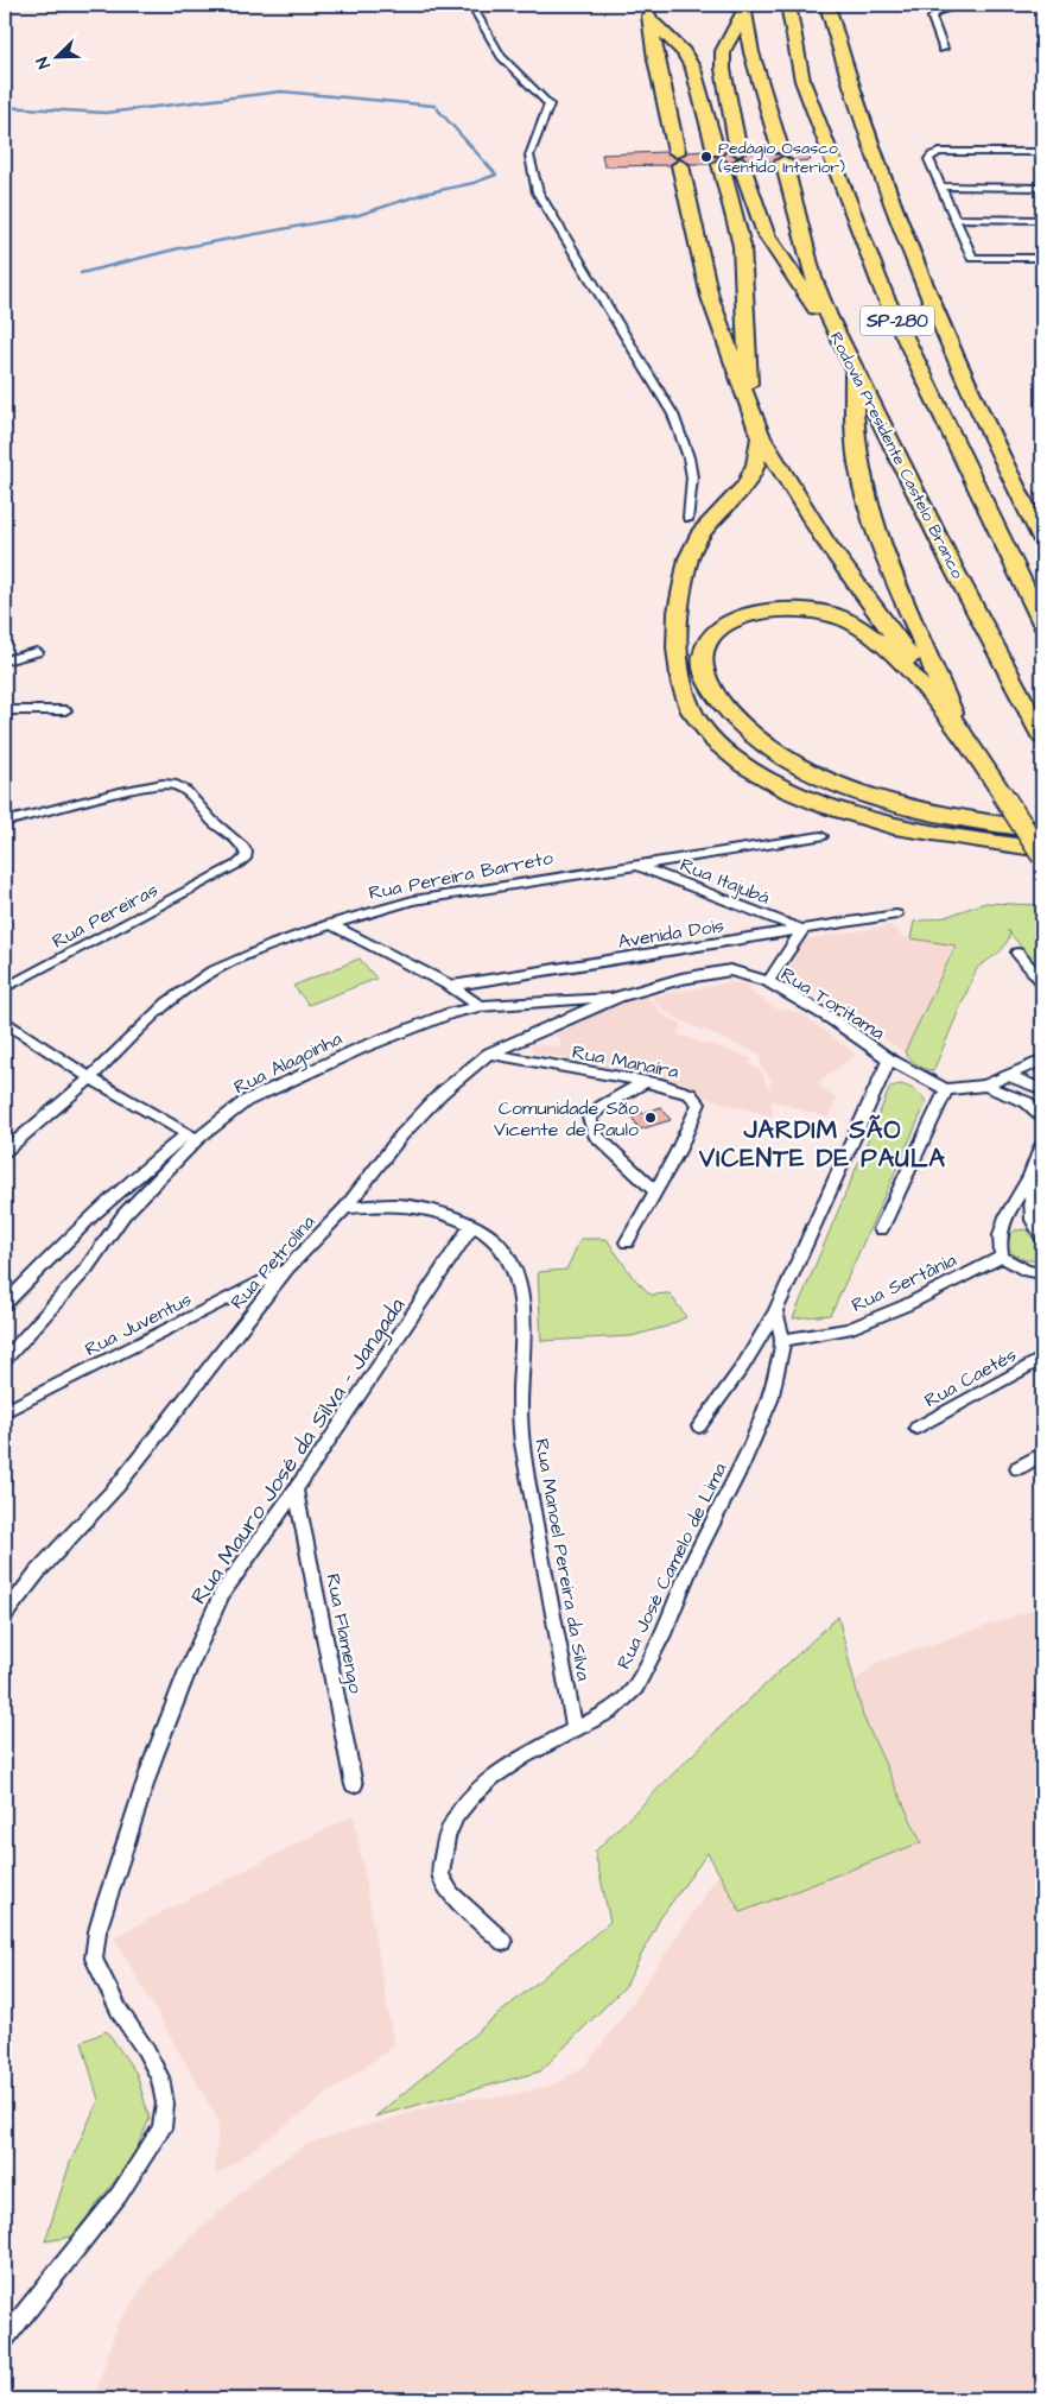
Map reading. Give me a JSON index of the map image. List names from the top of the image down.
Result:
{
  "streets": {
    "highway": ["SP-280", "Rodovia Presidente Castelo Branco"],
    "street": [
      "Rua Pereira Barreto",
      "Rua Itajubá",
      "Rua Pereiras",
      "Avenida Dois",
      "Rua Toritama",
      "Rua Manaíra",
      "Rua Alagoinha",
      "Rua Petrolina",
      "Rua Sertânia",
      "Rua Juventus",
      "Rua Caetés",
      "Rua Mauro José da Silva - Jangada",
      "Rua Manoel Pereira da Silva",
      "Rua José Camelo de Lima",
      "Rua Flamengo"
    ]
  },
  "crossings": [
    ["Rua Pereira Barreto", "Rua Itajubá"],
    ["Rua Itajubá", "Avenida Dois"],
    ["Rua Toritama", "Rua Alagoinha"],
    ["Rua Toritama", "Rua Petrolina"],
    ["Rua Manaíra", "Rua Petrolina"],
    ["Rua Alagoinha", "Rua Petrolina"],
    ["Rua Petrolina", "Rua Juventus"],
    ["Rua Petrolina", "Rua Manoel Pereira da Silva"],
    ["Rua Sertânia", "Rua José Camelo de Lima"],
    ["Rua Mauro José da Silva - Jangada", "Rua Manoel Pereira da Silva"],
    ["Rua Mauro José da Silva - Jangada", "Rua Flamengo"],
    ["Rua Manoel Pereira da Silva", "Rua José Camelo de Lima"]
  ],
  "districts": ["JARDIM SÃO VICENTE DE PAULA"],
  "places": ["Pedágio Osasco (sentido Interior)", "Comunidade São Vicente de Paulo"],
  "north": "bottom left"
}
